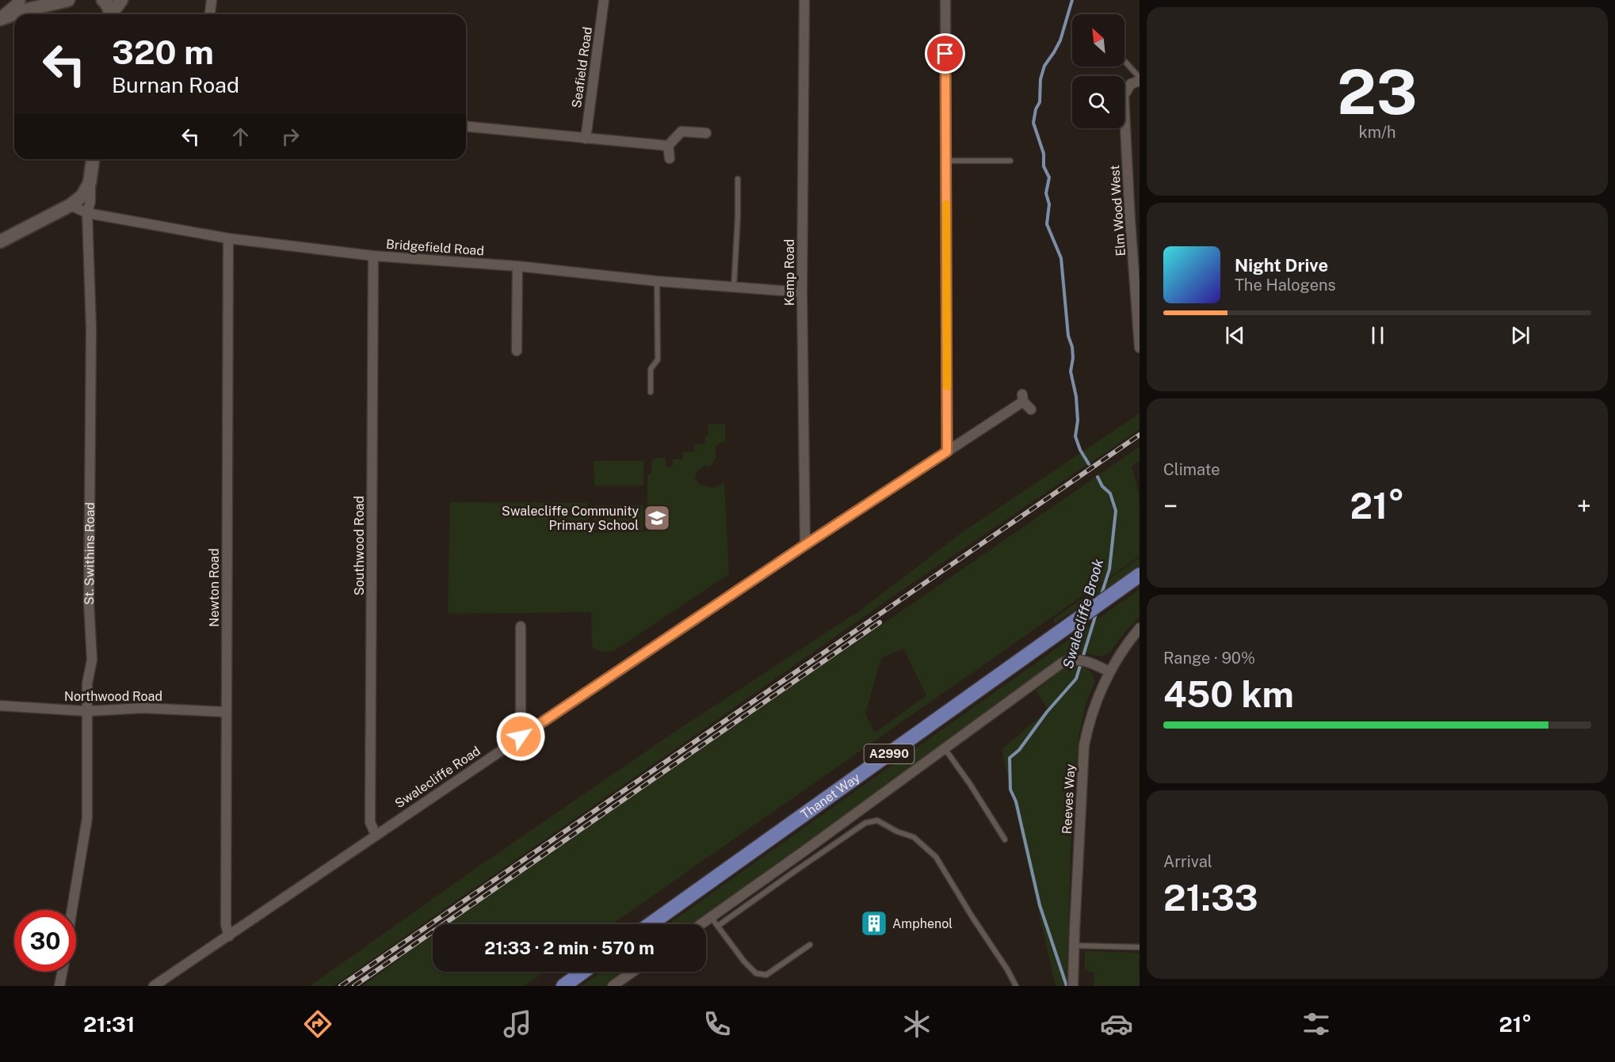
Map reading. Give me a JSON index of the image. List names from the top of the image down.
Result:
{
  "streets": {
    "main road": ["St. Swithins Road", "A2990", "Thanet Way"],
    "street": [
      "Seafield Road",
      "Elm Wood West",
      "Bridgefield Road",
      "Kemp Road",
      "Southwood Road",
      "Newton Road",
      "Northwood Road",
      "Swalecliffe Road",
      "Reeves Way"
    ]
  },
  "crossings": [
    ["Bridgefield Road", "Kemp Road"],
    ["Bridgefield Road", "Southwood Road"],
    ["Bridgefield Road", "St. Swithins Road"],
    ["Bridgefield Road", "Newton Road"],
    ["Kemp Road", "Swalecliffe Road"],
    ["Southwood Road", "Swalecliffe Road"],
    ["St. Swithins Road", "Northwood Road"],
    ["Newton Road", "Northwood Road"],
    ["Newton Road", "Swalecliffe Road"]
  ],
  "water": ["Swalecliffe Brook"],
  "places": {
    "school or university": ["Swalecliffe Community Primary School"],
    "building": ["Amphenol"]
  },
  "north": "top left",
  "page": {
    "tile": [
      ["23", "km/h"],
      "Climate",
      ["Range · 90%", "450 km"],
      ["Arrival", "21:33"]
    ],
    "turn": ["320 m", "Burnan Road"],
    "song": ["Night Drive", "The Halogens"],
    "heat": ["−", "21°", "+"],
    "limit": "30",
    "trip": "21:33 · 2 min · 570 m",
    "tabs": ["21:31", "21°"]
  }
}
